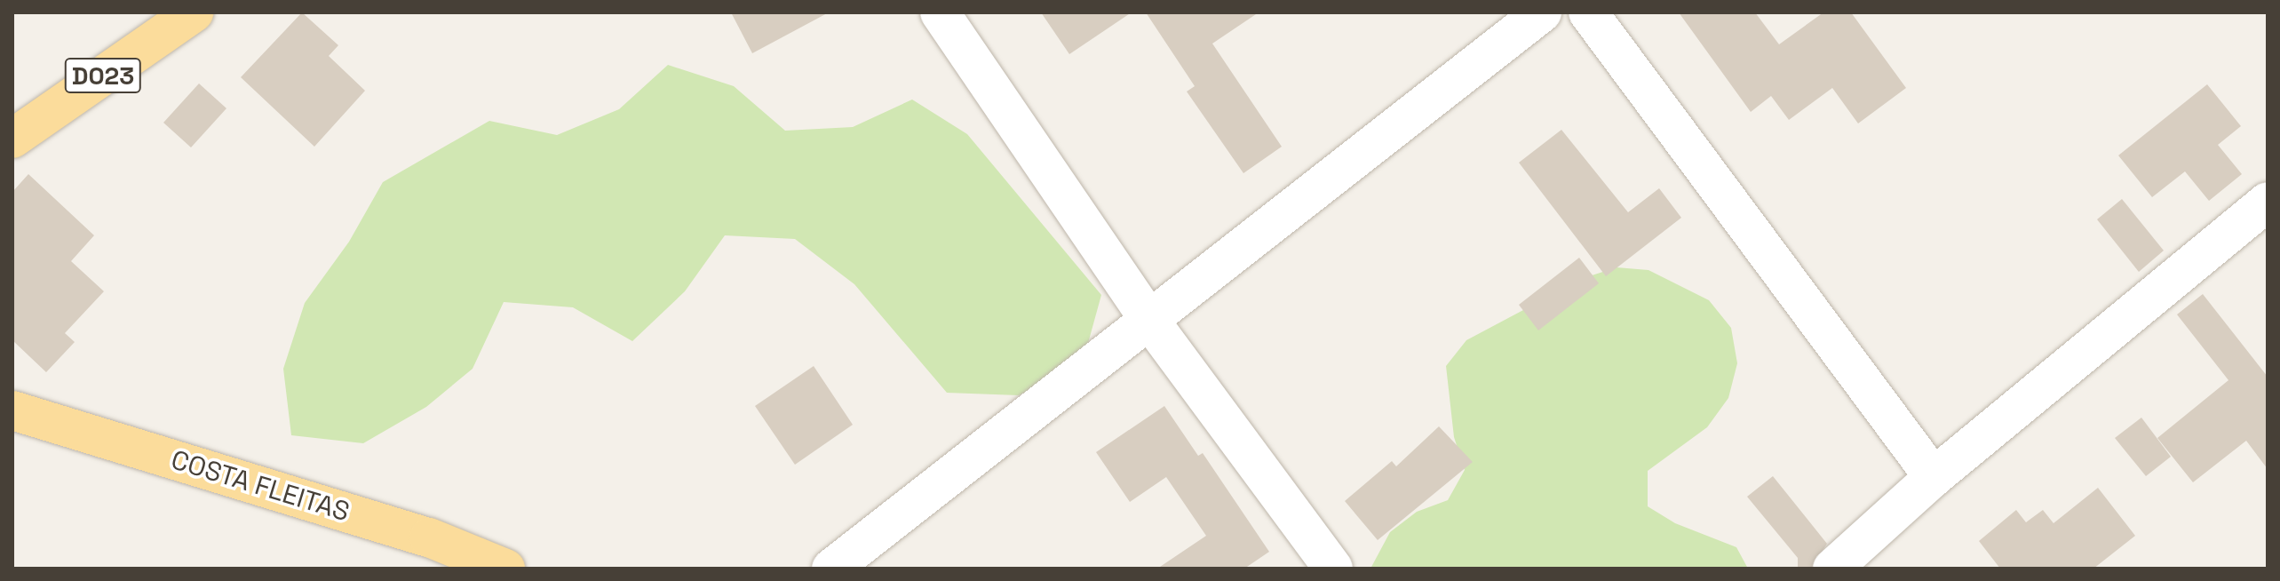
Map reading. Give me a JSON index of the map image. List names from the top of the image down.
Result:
{
  "streets": {
    "main road": ["D023", "COSTA FLEITAS"]
  }
}
